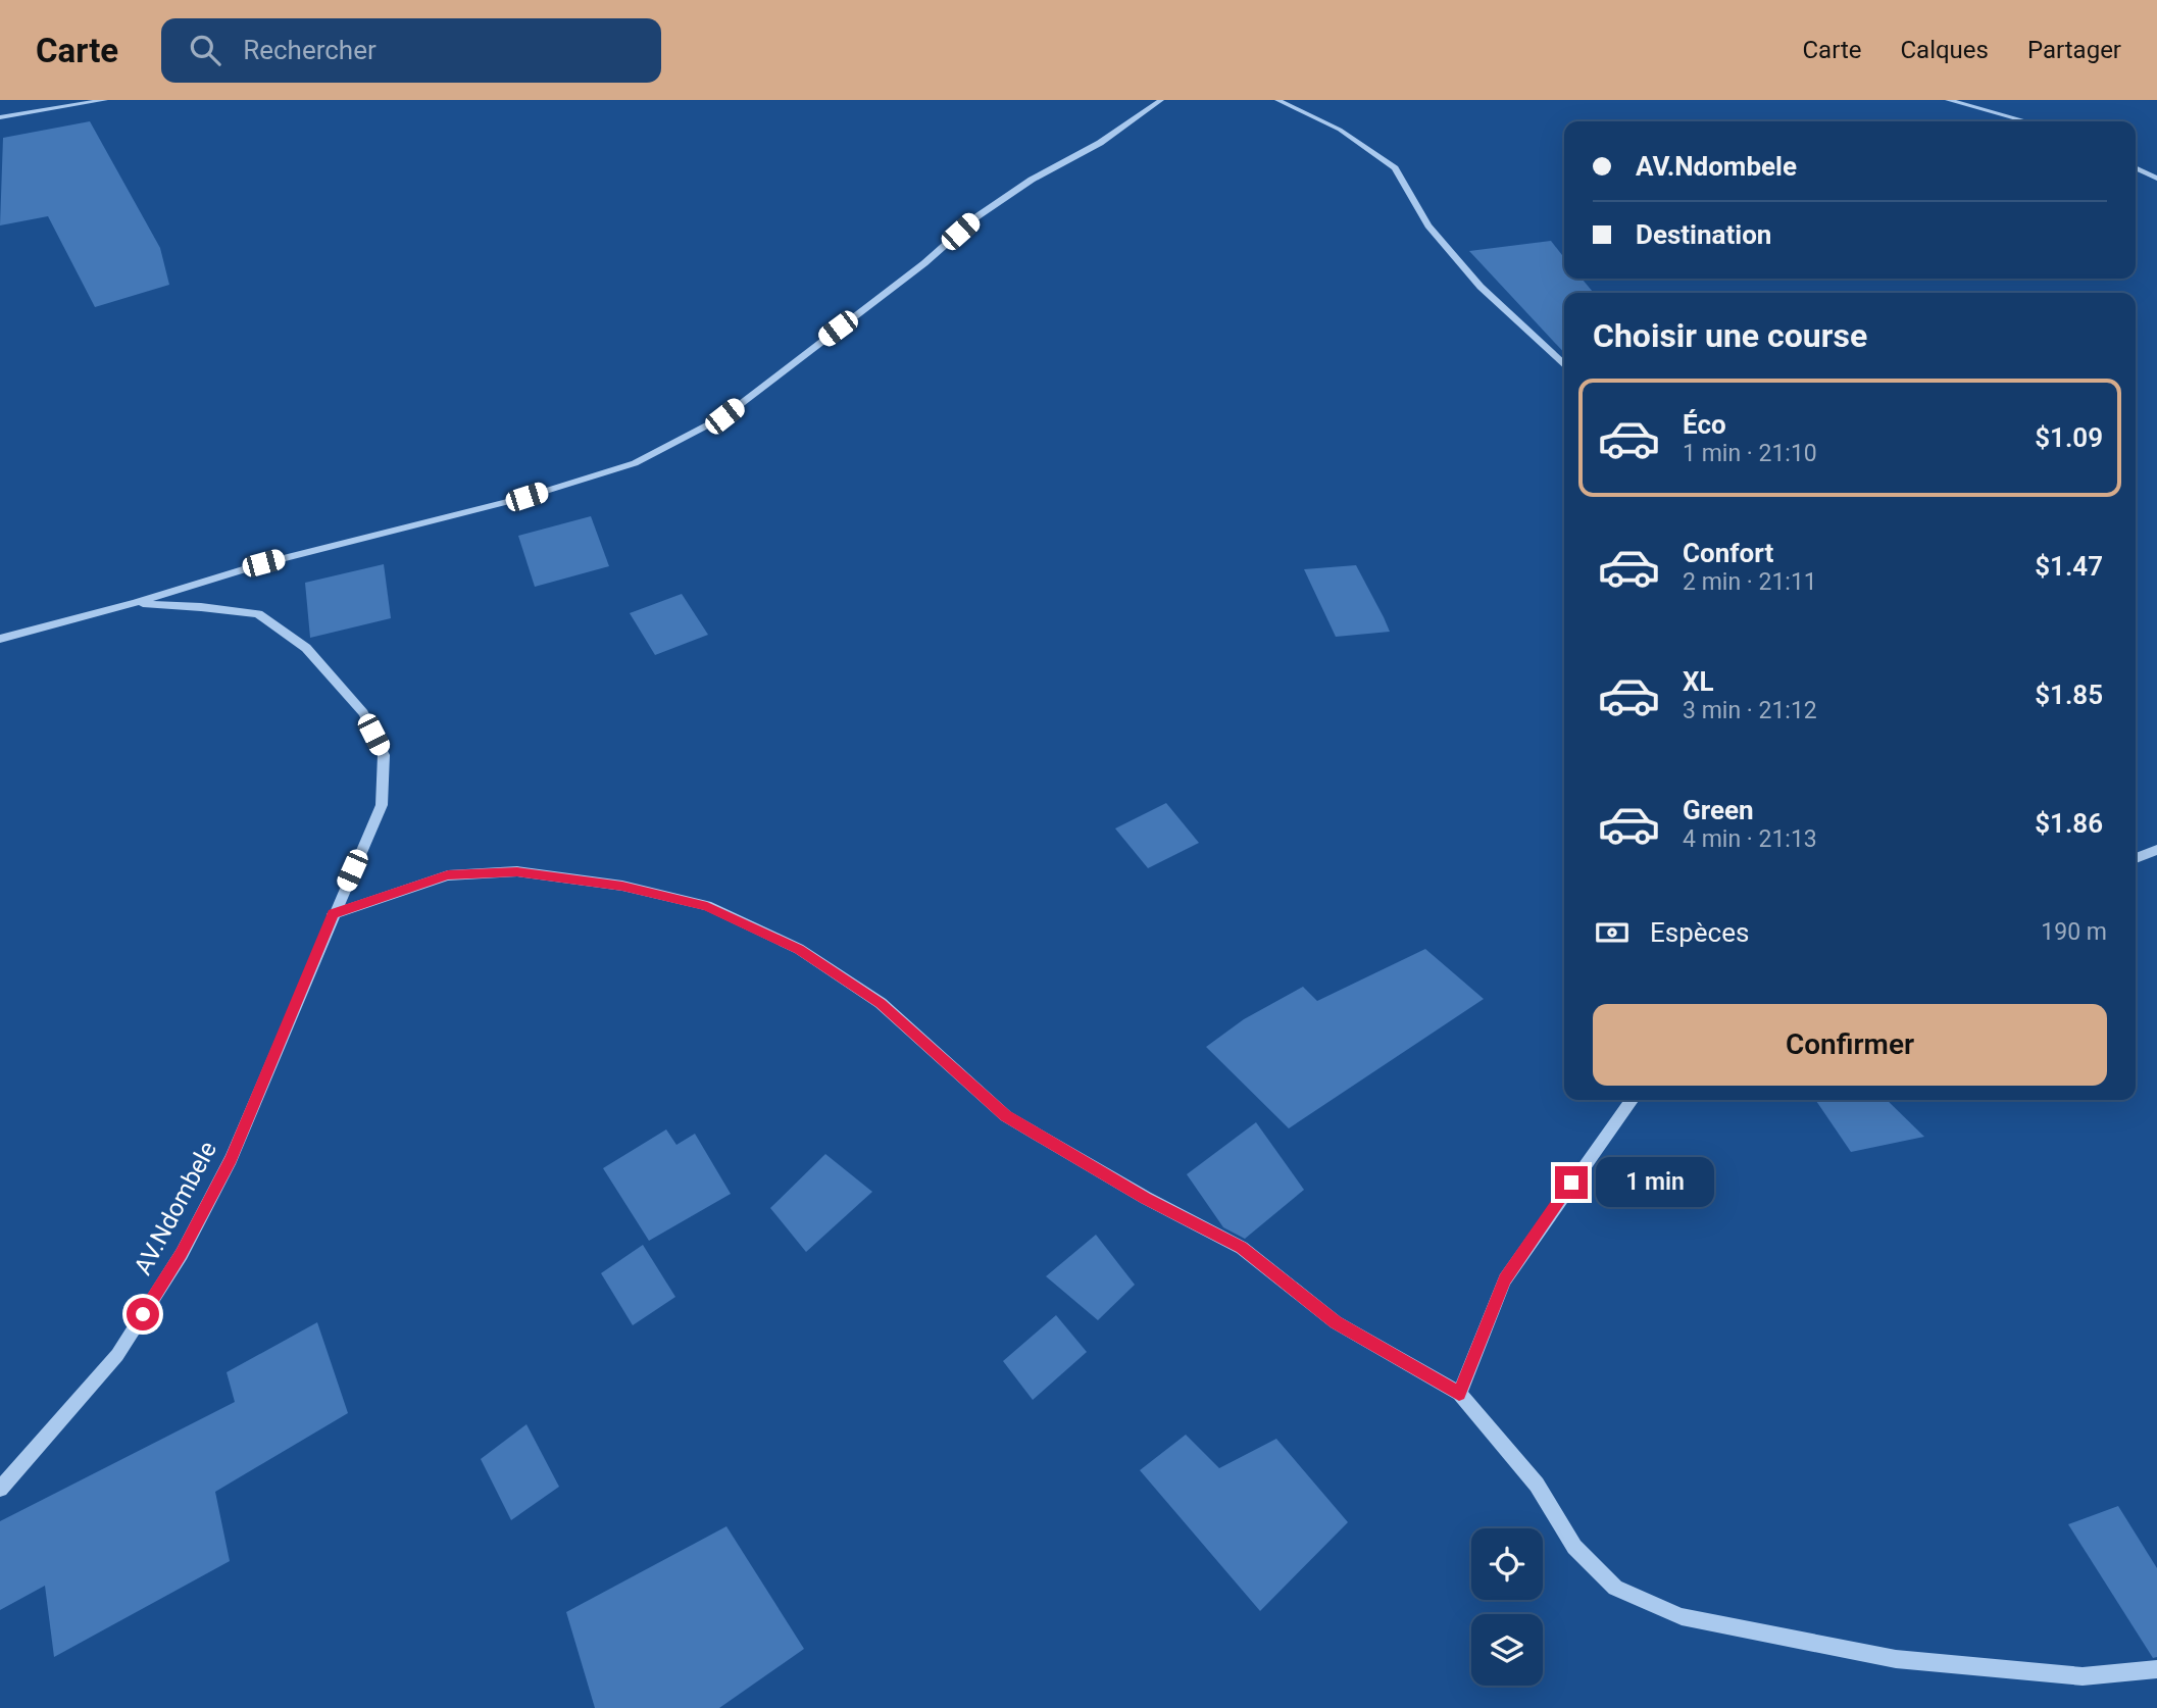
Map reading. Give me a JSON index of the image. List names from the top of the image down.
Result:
{
  "streets": {
    "street": ["AV.Ndombele"]
  },
  "page": {
    "header": "Carte",
    "search": "Rechercher",
    "nav": ["Carte", "Calques", "Partager"],
    "banner": ["AV.Ndombele", "Destination"],
    "heading": "Choisir une course",
    "list": [
      {
        "name": "Éco",
        "note": "1 min · 21:10",
        "value": "$1.09"
      },
      {
        "name": "Confort",
        "note": "2 min · 21:11",
        "value": "$1.47"
      },
      {
        "name": "XL",
        "note": "3 min · 21:12",
        "value": "$1.85"
      },
      {
        "name": "Green",
        "note": "4 min · 21:13",
        "value": "$1.86"
      }
    ],
    "pay": ["Espèces", "190 m"],
    "buttons": "Confirmer",
    "bubble": "1 min"
  }
}
